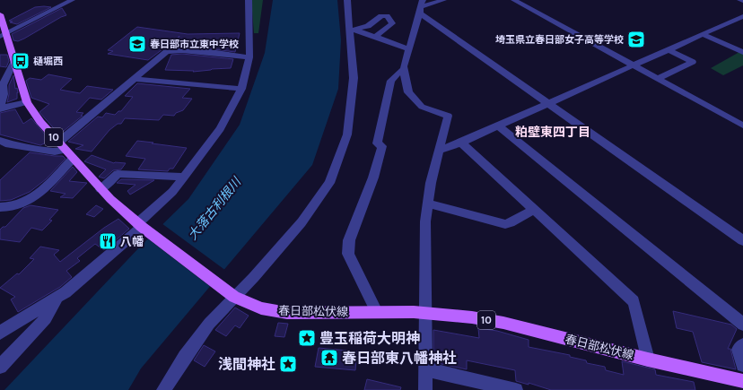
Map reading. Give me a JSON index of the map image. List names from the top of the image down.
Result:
{
  "streets": {
    "main road": ["10", "春日部松伏線"]
  },
  "districts": ["粕壁東四丁目"],
  "water": ["大落古利根川"],
  "places": {
    "school or university": ["埼玉県立春日部女子高等学校", "春日部市立東中学校"],
    "bus stop": ["樋堀西"],
    "restaurant": ["八幡"],
    "place": ["豊玉稲荷大明神", "浅間神社"],
    "temple": ["春日部東八幡神社"]
  }
}
